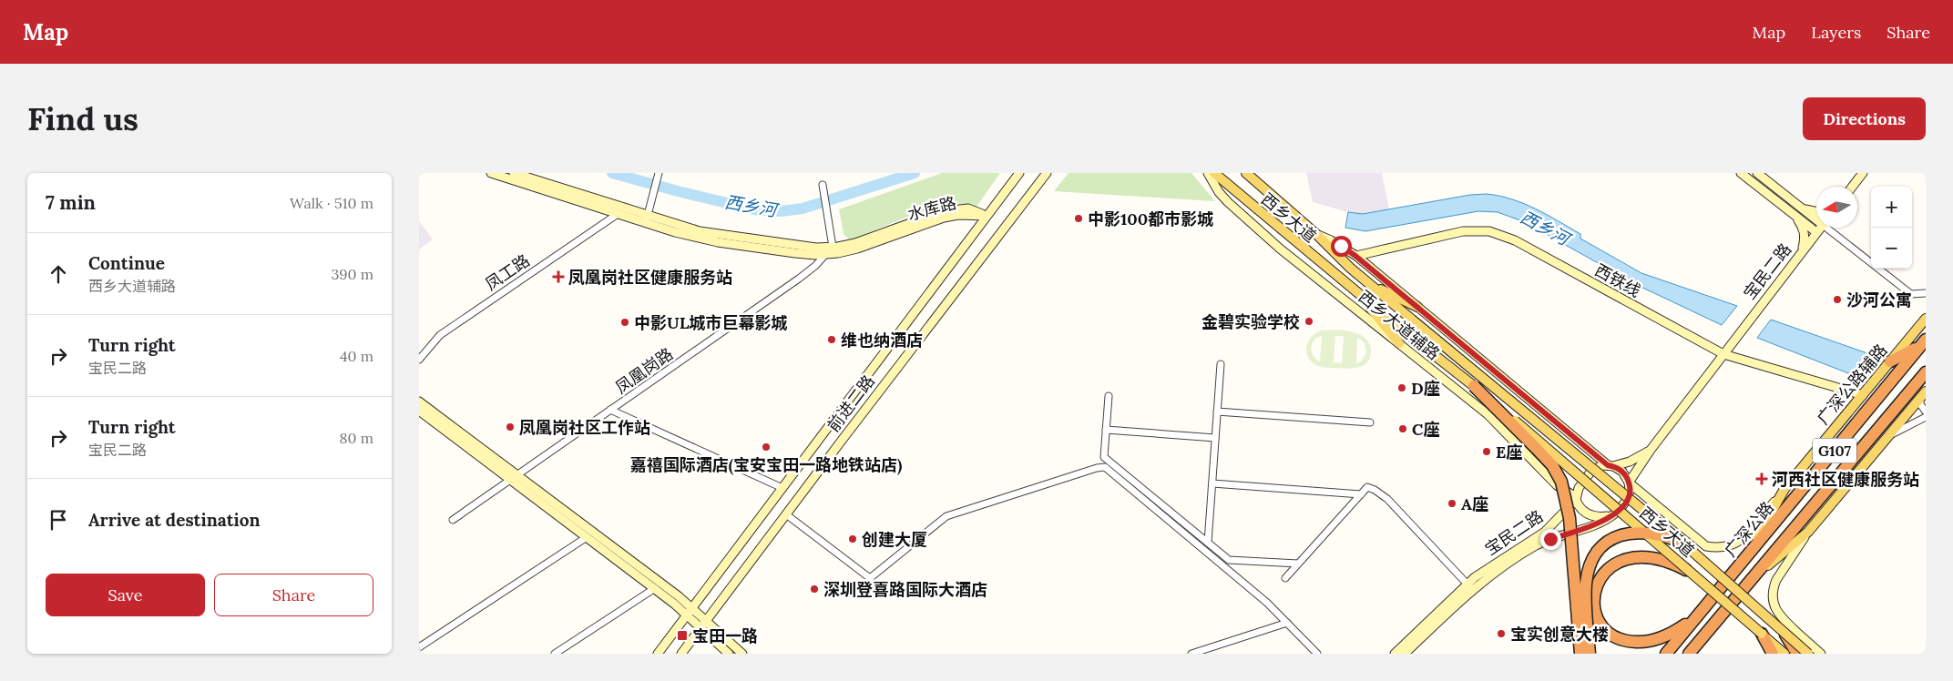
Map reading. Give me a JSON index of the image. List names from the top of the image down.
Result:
{
  "streets": {
    "highway": ["G107", "广深公路"],
    "main road": [
      "水库路",
      "西乡大道",
      "宝民二路",
      "西铁线",
      "西乡大道辅路",
      "广深公路辅路",
      "前进二路"
    ],
    "street": ["凤工路", "凤凰岗路"]
  },
  "crossings": [
    ["水库路", "凤工路"],
    ["水库路", "凤凰岗路"],
    ["水库路", "前进二路"],
    ["西乡大道", "西乡大道辅路"],
    ["宝民二路", "西铁线"],
    ["宝民二路", "西乡大道辅路"],
    ["西铁线", "西乡大道辅路"],
    ["西铁线", "广深公路辅路"],
    ["西乡大道辅路", "广深公路辅路"],
    ["广深公路辅路", "广深公路"]
  ],
  "water": ["西乡河"],
  "places": {
    "other": [
      "中影100都市影城",
      "沙河公寓",
      "金碧实验学校",
      "中影UL城市巨幕影城",
      "维也纳酒店",
      "D座",
      "凤凰岗社区工作站",
      "C座",
      "嘉禧国际酒店(宝安宝田一路地铁站店)",
      "E座",
      "A座",
      "创建大厦",
      "深圳登喜路国际大酒店",
      "宝实创意大楼"
    ],
    "health": ["凤凰岗社区健康服务站", "河西社区健康服务站"],
    "transit": ["宝田一路"]
  },
  "north": "left",
  "page": {
    "header": "Map",
    "nav": ["Map", "Layers", "Share"],
    "buttons": [
      "Directions",
      ["Save", "Share"]
    ],
    "title": "Find us",
    "heading": ["7 min", "Walk · 510 m"],
    "map_buttons": ["+", "−"],
    "list": [
      ["Continue", "西乡大道辅路", "390 m"],
      ["Turn right", "宝民二路", "40 m"],
      ["Turn right", "宝民二路", "80 m"],
      "Arrive at destination"
    ]
  }
}
